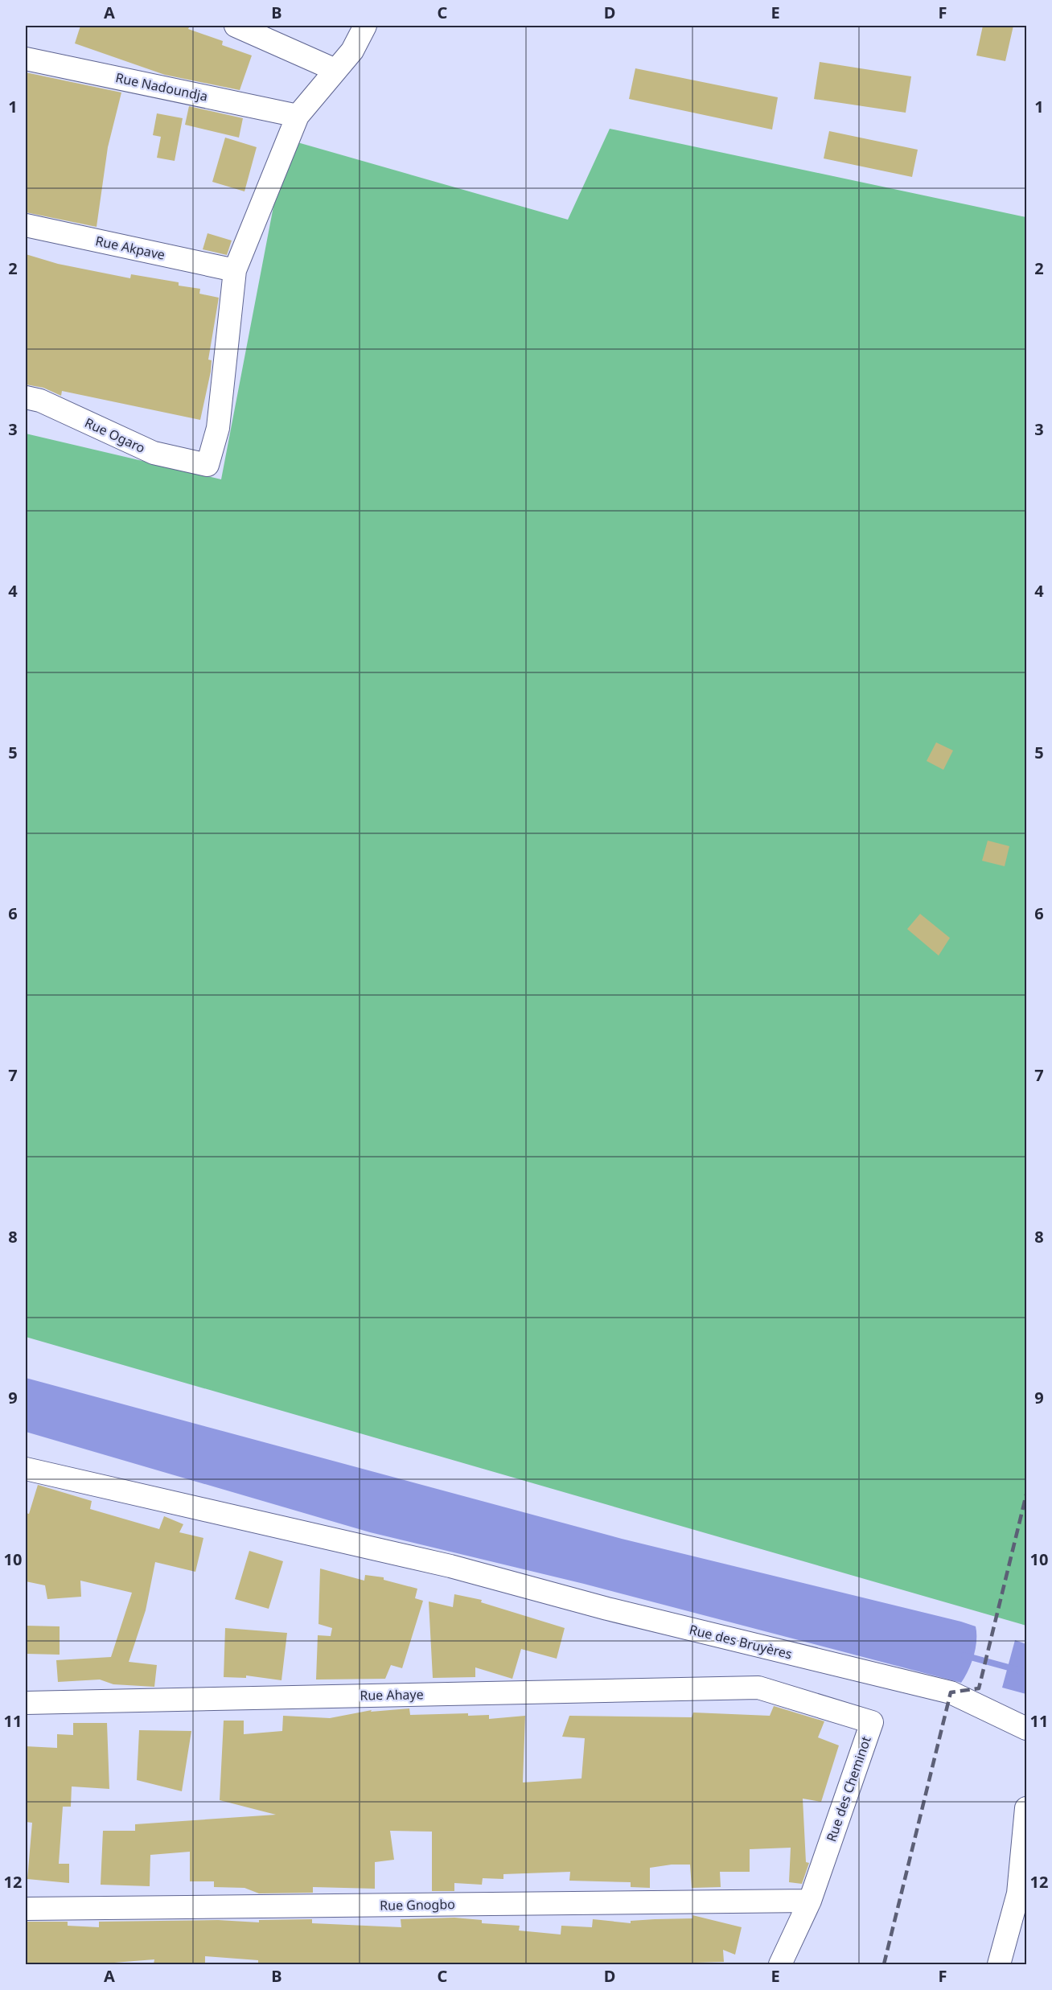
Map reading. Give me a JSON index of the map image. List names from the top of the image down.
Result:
{
  "streets": {
    "street": [
      "Rue Nadoundja",
      "Rue Akpave",
      "Rue Ogaro",
      "Rue des Bruyères",
      "Rue Ahaye",
      "Rue des Cheminot",
      "Rue Gnogbo"
    ]
  },
  "crossings": [
    ["Rue Akpave", "Rue Ogaro"],
    ["Rue Ahaye", "Rue des Cheminot"],
    ["Rue des Cheminot", "Rue Gnogbo"]
  ],
  "grid": {
    "columns": [
      "A",
      "B",
      "C",
      "D",
      "E",
      "F"
    ],
    "rows": [
      "1",
      "2",
      "3",
      "4",
      "5",
      "6",
      "7",
      "8",
      "9",
      "10",
      "11",
      "12"
    ]
  }
}
